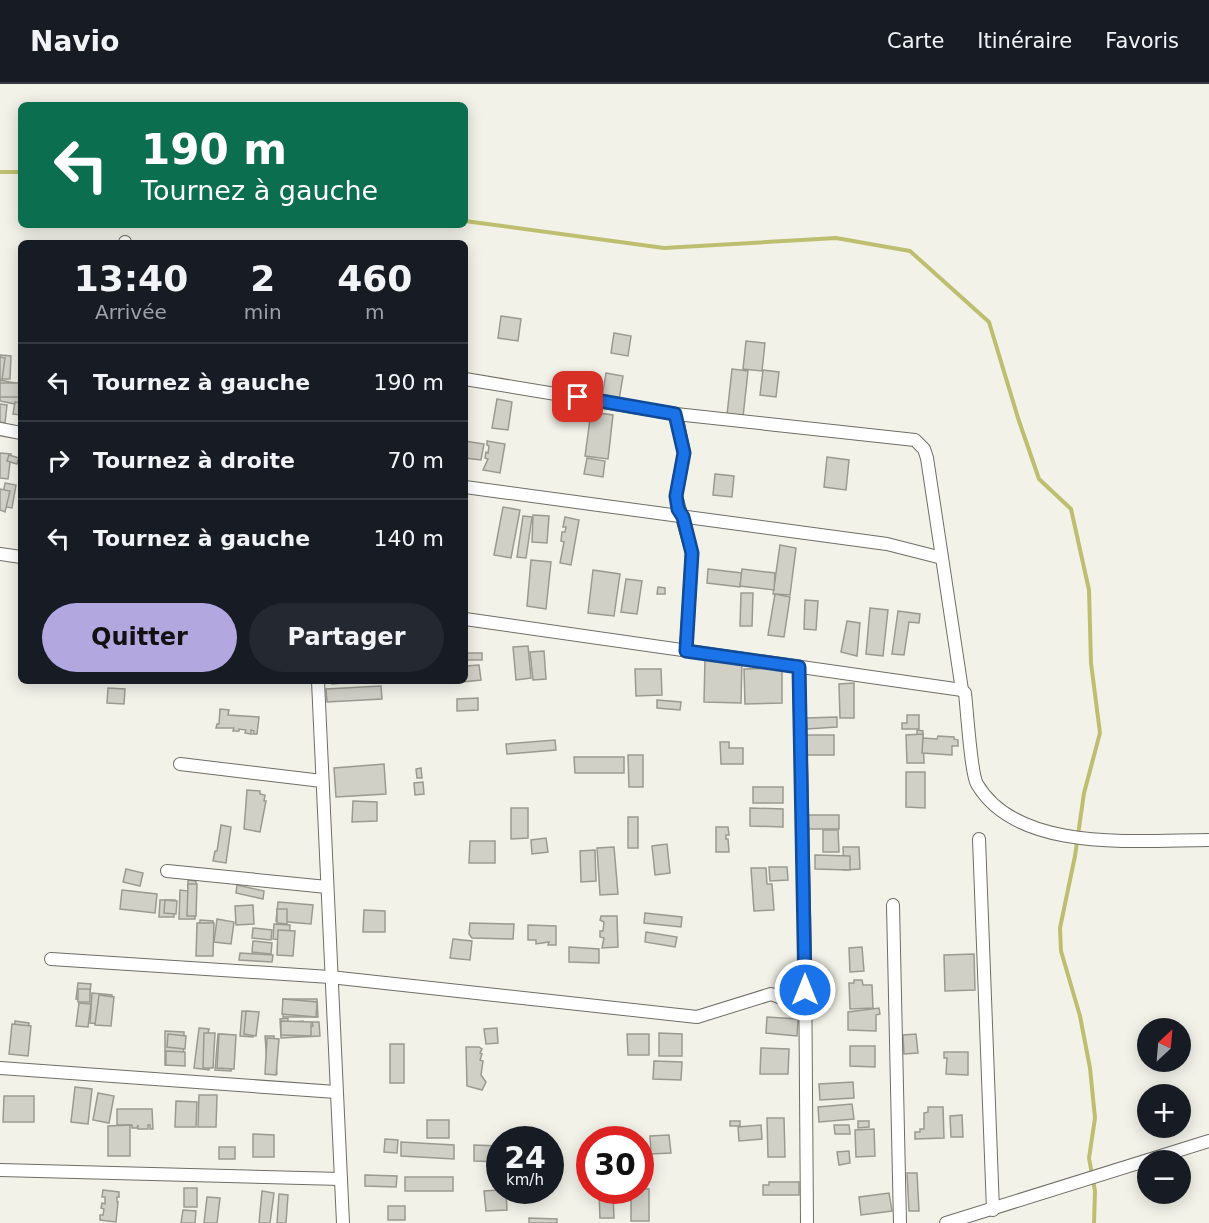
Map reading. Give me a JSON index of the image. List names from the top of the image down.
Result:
{
  "north": "top right",
  "page": {
    "header": "Navio",
    "nav": ["Carte", "Itinéraire", "Favoris"],
    "turn": ["190 m", "Tournez à gauche"],
    "eta": [
      "13:40",
      "Arrivée",
      "2",
      "min",
      "460",
      "m"
    ],
    "list": [
      {
        "name": "Tournez à gauche",
        "value": "190 m"
      },
      {
        "name": "Tournez à droite",
        "value": "70 m"
      },
      {
        "name": "Tournez à gauche",
        "value": "140 m"
      }
    ],
    "buttons": ["Quitter", "Partager"],
    "map_buttons": ["+", "−"],
    "speed": "24 km/h",
    "limit": "30"
  }
}
